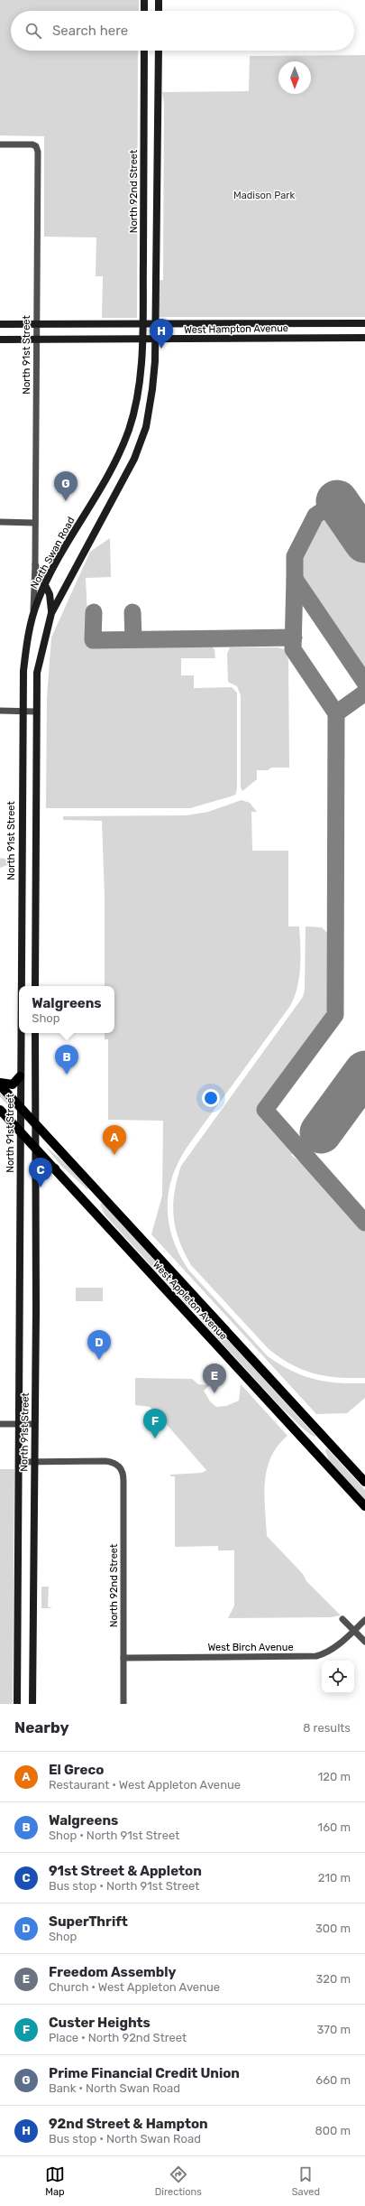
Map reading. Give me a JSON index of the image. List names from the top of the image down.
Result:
{
  "streets": {
    "main road": [
      "North 92nd Street",
      "West Hampton Avenue",
      "North 91st Street",
      "North Swan Road",
      "West Appleton Avenue"
    ],
    "street": ["West Birch Avenue"]
  },
  "crossings": [
    ["North 92nd Street", "West Hampton Avenue"],
    ["North 92nd Street", "North 91st Street"],
    ["North 92nd Street", "North Swan Road"],
    ["North 92nd Street", "West Birch Avenue"],
    ["West Hampton Avenue", "North 91st Street"],
    ["West Hampton Avenue", "North Swan Road"],
    ["North 91st Street", "North Swan Road"],
    ["North 91st Street", "West Appleton Avenue"]
  ],
  "parks": ["Madison Park"],
  "north": "bottom",
  "page": {
    "search": "Search here",
    "pins": [
      "H",
      "G",
      "B",
      "A",
      "C",
      "D",
      "E",
      "F"
    ],
    "popup": ["Walgreens", "Shop"],
    "heading": ["Nearby", "8 results"],
    "list": [
      {
        "mark": "A",
        "name": "El Greco",
        "note": "Restaurant · West Appleton Avenue",
        "value": "120 m"
      },
      {
        "mark": "B",
        "name": "Walgreens",
        "note": "Shop · North 91st Street",
        "value": "160 m"
      },
      {
        "mark": "C",
        "name": "91st Street & Appleton",
        "note": "Bus stop · North 91st Street",
        "value": "210 m"
      },
      {
        "mark": "D",
        "name": "SuperThrift",
        "note": "Shop",
        "value": "300 m"
      },
      {
        "mark": "E",
        "name": "Freedom Assembly",
        "note": "Church · West Appleton Avenue",
        "value": "320 m"
      },
      {
        "mark": "F",
        "name": "Custer Heights",
        "note": "Place · North 92nd Street",
        "value": "370 m"
      },
      {
        "mark": "G",
        "name": "Prime Financial Credit Union",
        "note": "Bank · North Swan Road",
        "value": "660 m"
      },
      {
        "mark": "H",
        "name": "92nd Street & Hampton",
        "note": "Bus stop · North Swan Road",
        "value": "800 m"
      }
    ],
    "nav": ["Map", "Directions", "Saved"]
  }
}
